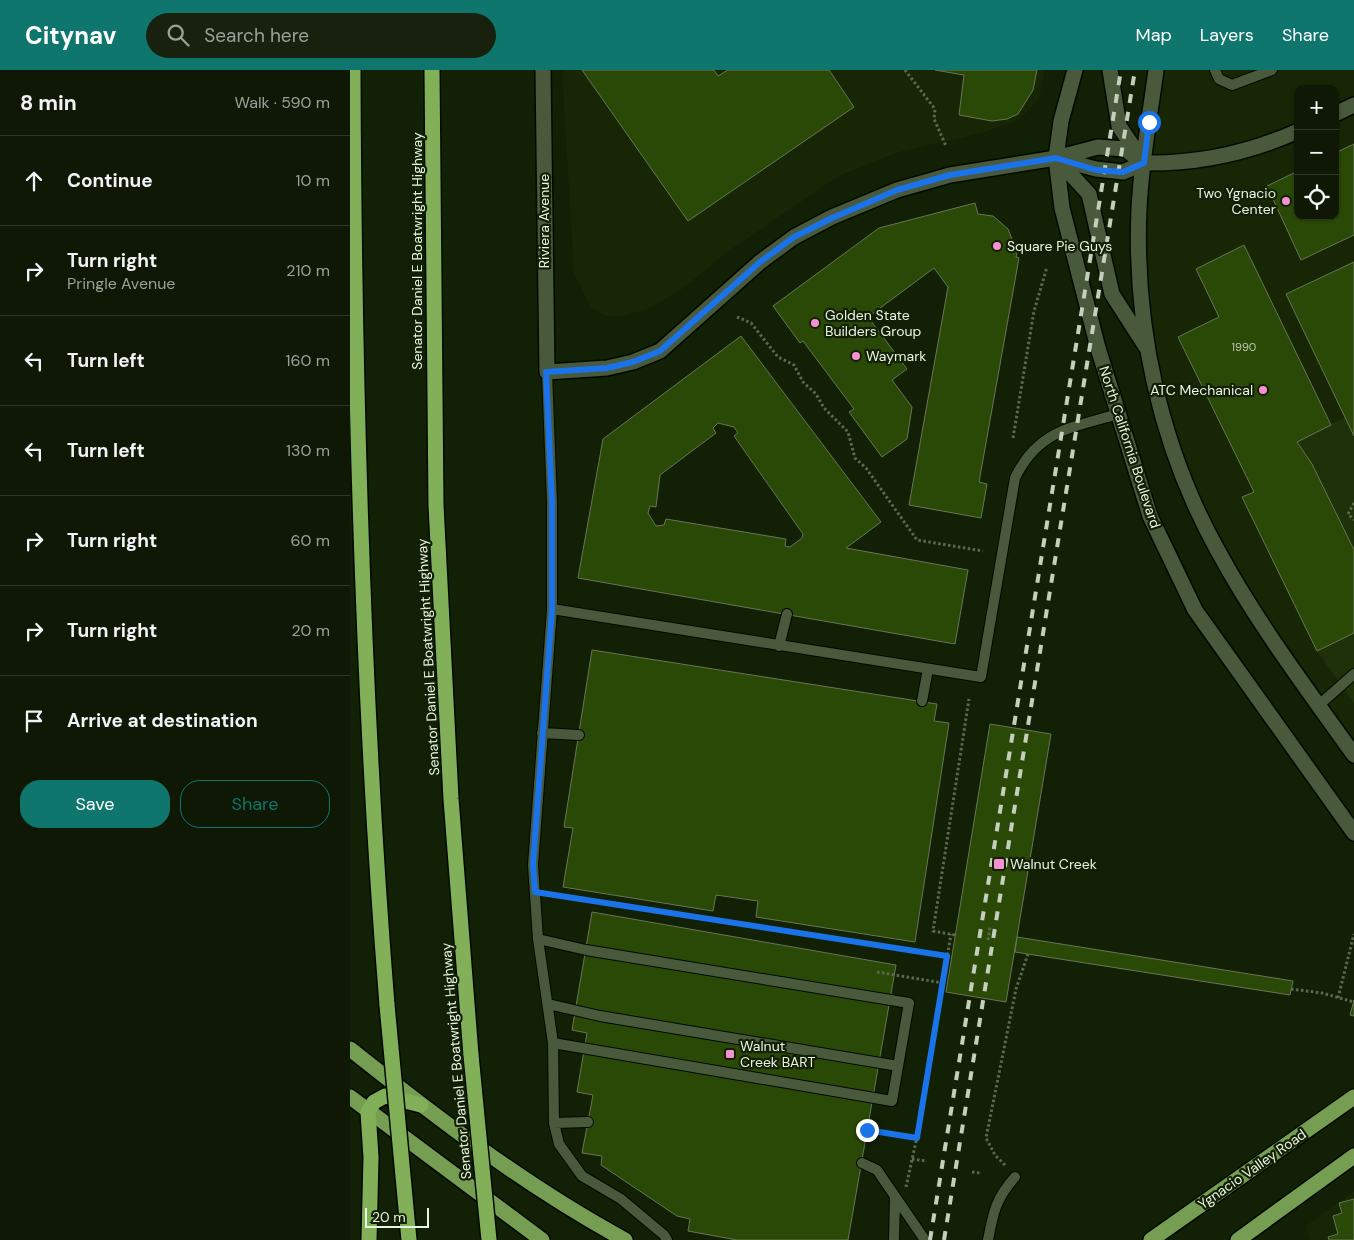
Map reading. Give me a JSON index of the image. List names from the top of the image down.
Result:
{
  "streets": {
    "highway": ["Senator Daniel E Boatwright Highway", "Ygnacio Valley Road"],
    "main road": ["Riviera Avenue", "North California Boulevard"]
  },
  "places": {
    "other": [
      "Two Ygnacio Center",
      "Square Pie Guys",
      "Golden State Builders Group",
      "Waymark",
      "ATC Mechanical"
    ],
    "transit": ["Walnut Creek", "Walnut Creek BART"]
  },
  "house_numbers": ["1990"],
  "scale_bar": "20 m",
  "page": {
    "header": "Citynav",
    "search": "Search here",
    "nav": ["Map", "Layers", "Share"],
    "heading": ["8 min", "Walk · 590 m"],
    "map_buttons": ["+", "−"],
    "list": [
      ["Continue", "10 m"],
      ["Turn right", "Pringle Avenue", "210 m"],
      ["Turn left", "160 m"],
      ["Turn left", "130 m"],
      ["Turn right", "60 m"],
      ["Turn right", "20 m"],
      "Arrive at destination"
    ],
    "buttons": ["Save", "Share"],
    "scale": "20 m"
  }
}
